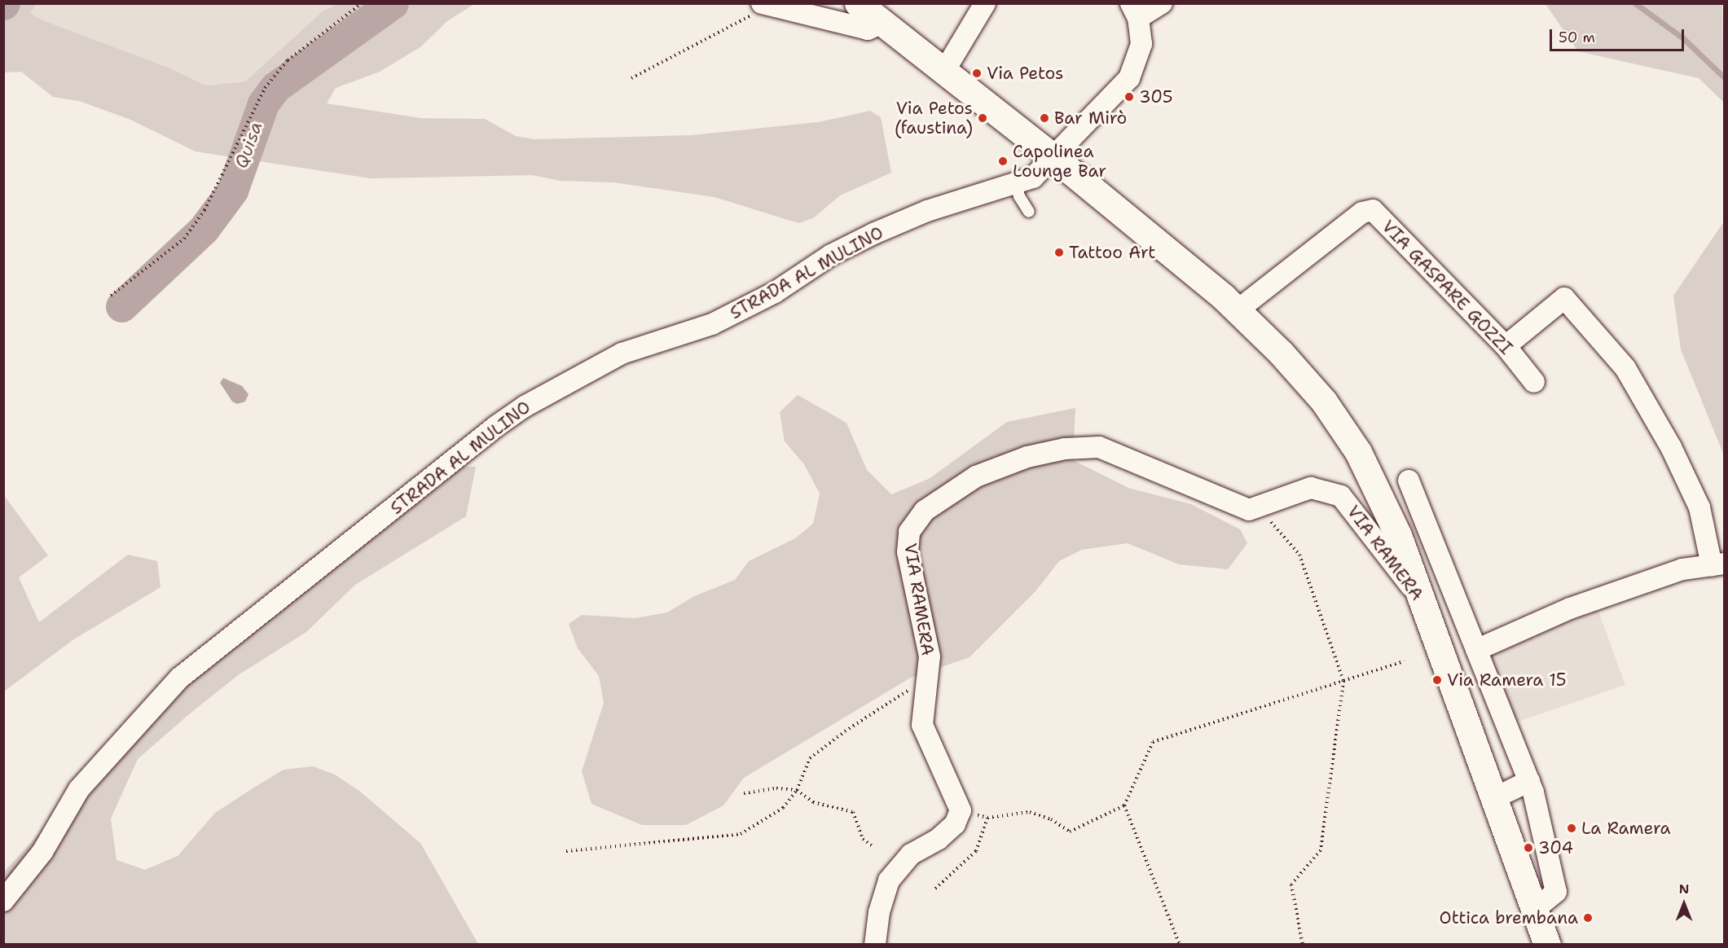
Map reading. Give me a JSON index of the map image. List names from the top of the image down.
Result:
{
  "streets": {
    "main road": ["VIA RAMERA"],
    "street": ["STRADA AL MULINO", "VIA GASPARE GOZZI"]
  },
  "crossings": [
    ["STRADA AL MULINO", "VIA RAMERA"],
    ["VIA GASPARE GOZZI", "VIA RAMERA"]
  ],
  "water": ["Quisa"],
  "places": [
    "Via Petos",
    "305",
    "Via Petos (faustina)",
    "Bar Mirò",
    "Capolinea Lounge Bar",
    "Tattoo Art",
    "Via Ramera 15",
    "La Ramera",
    "304",
    "Ottica brembana"
  ],
  "scale_bar": "50 m",
  "north": "top"
}
